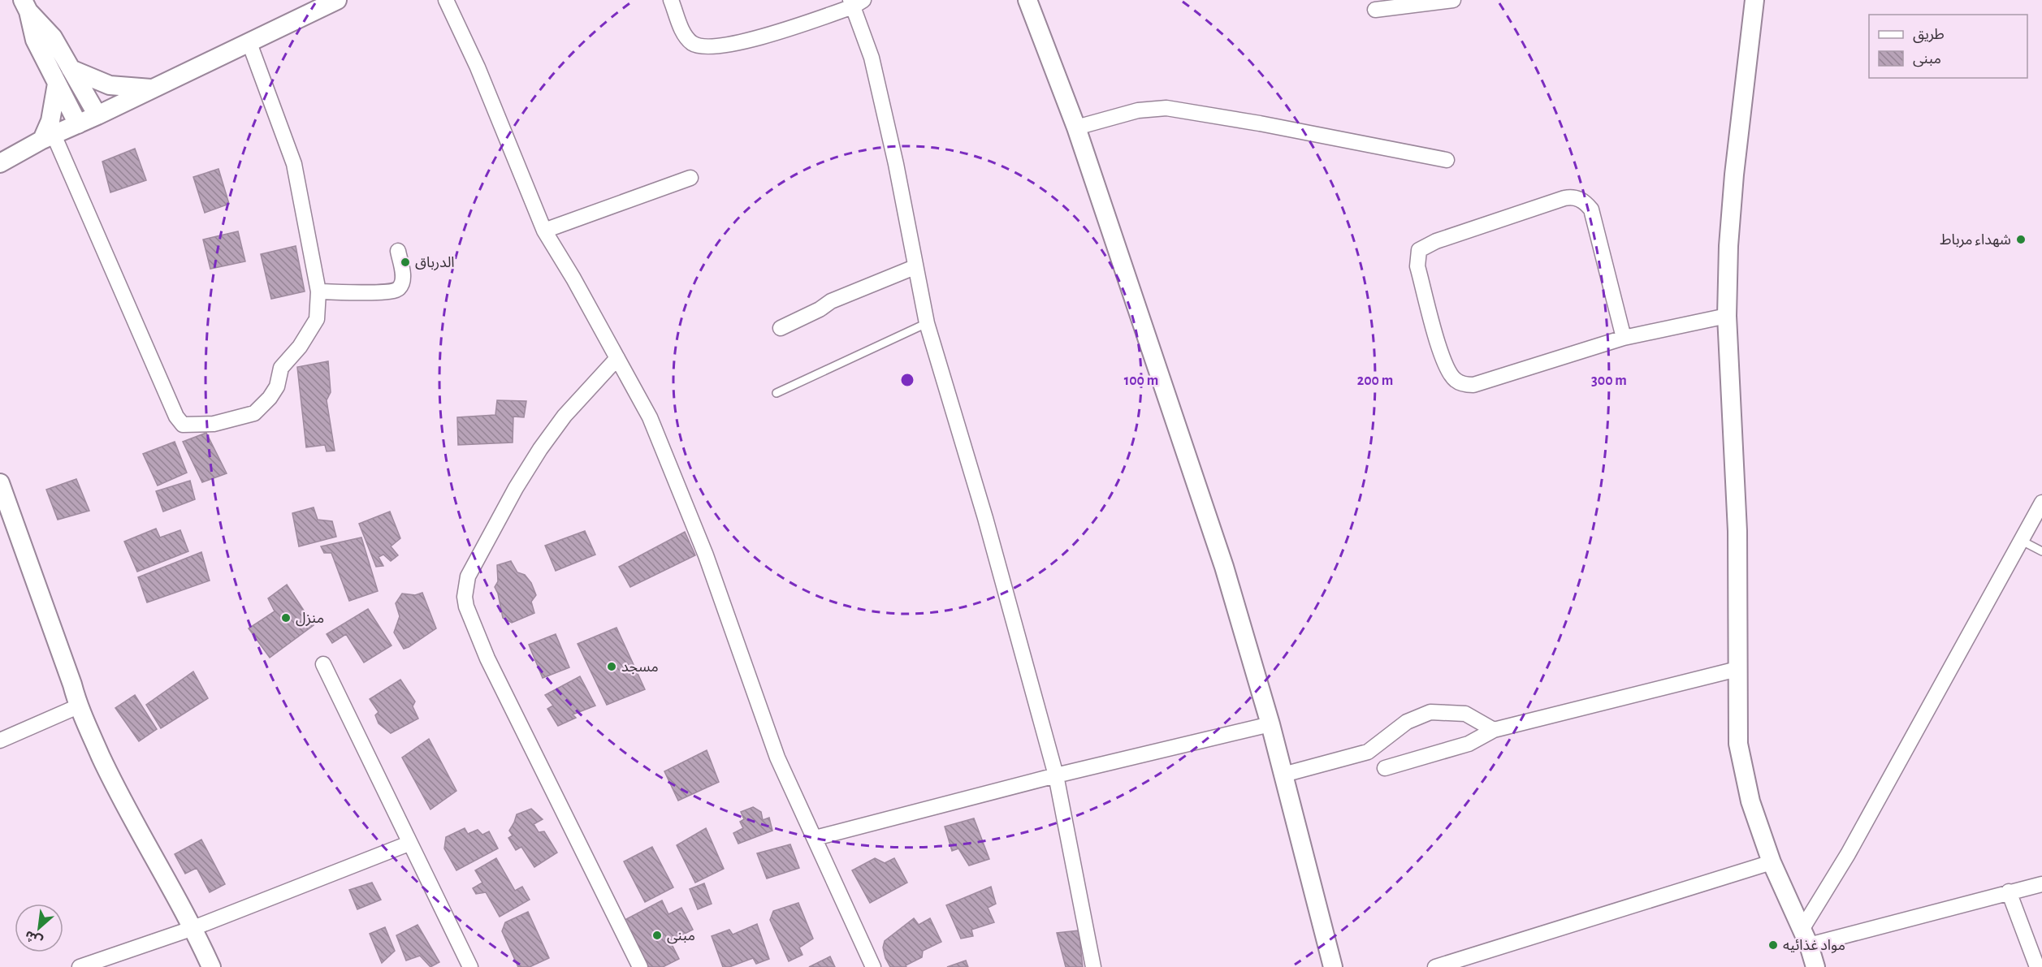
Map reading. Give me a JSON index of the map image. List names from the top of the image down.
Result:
{
  "places": [
    "شهداء مرباط",
    "الدرباق",
    "منزل",
    "مسجد",
    "مبنى",
    "مواد غذائيه"
  ],
  "legend": ["طريق", "مبنى"],
  "north": "bottom left",
  "rings": ["100 m", "200 m", "300 m"]
}
